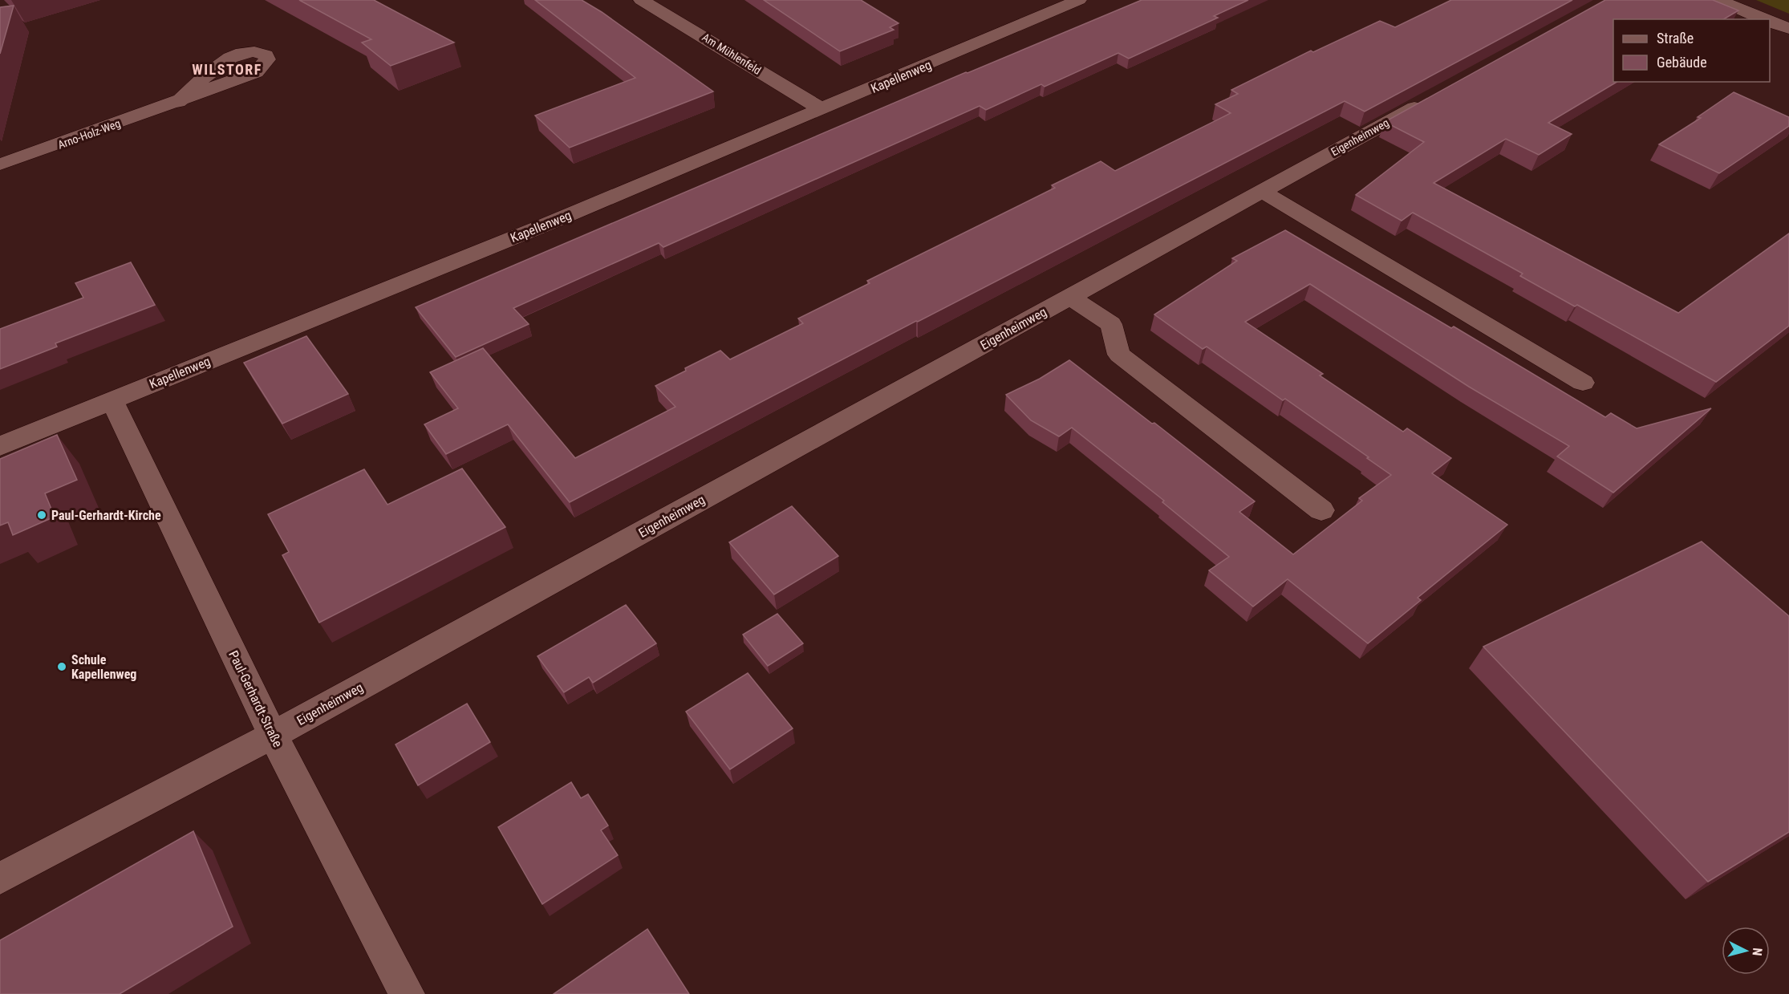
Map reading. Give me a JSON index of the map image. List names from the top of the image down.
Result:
{
  "streets": {
    "street": [
      "Am Mühlenfeld",
      "Kapellenweg",
      "Arno-Holz-Weg",
      "Eigenheimweg",
      "Paul-Gerhardt-Straße"
    ]
  },
  "crossings": [
    ["Am Mühlenfeld", "Kapellenweg"],
    ["Kapellenweg", "Paul-Gerhardt-Straße"],
    ["Eigenheimweg", "Paul-Gerhardt-Straße"]
  ],
  "districts": ["WILSTORF"],
  "places": ["Paul-Gerhardt-Kirche", "Schule Kapellenweg"],
  "legend": ["Straße", "Gebäude"],
  "north": "right"
}
